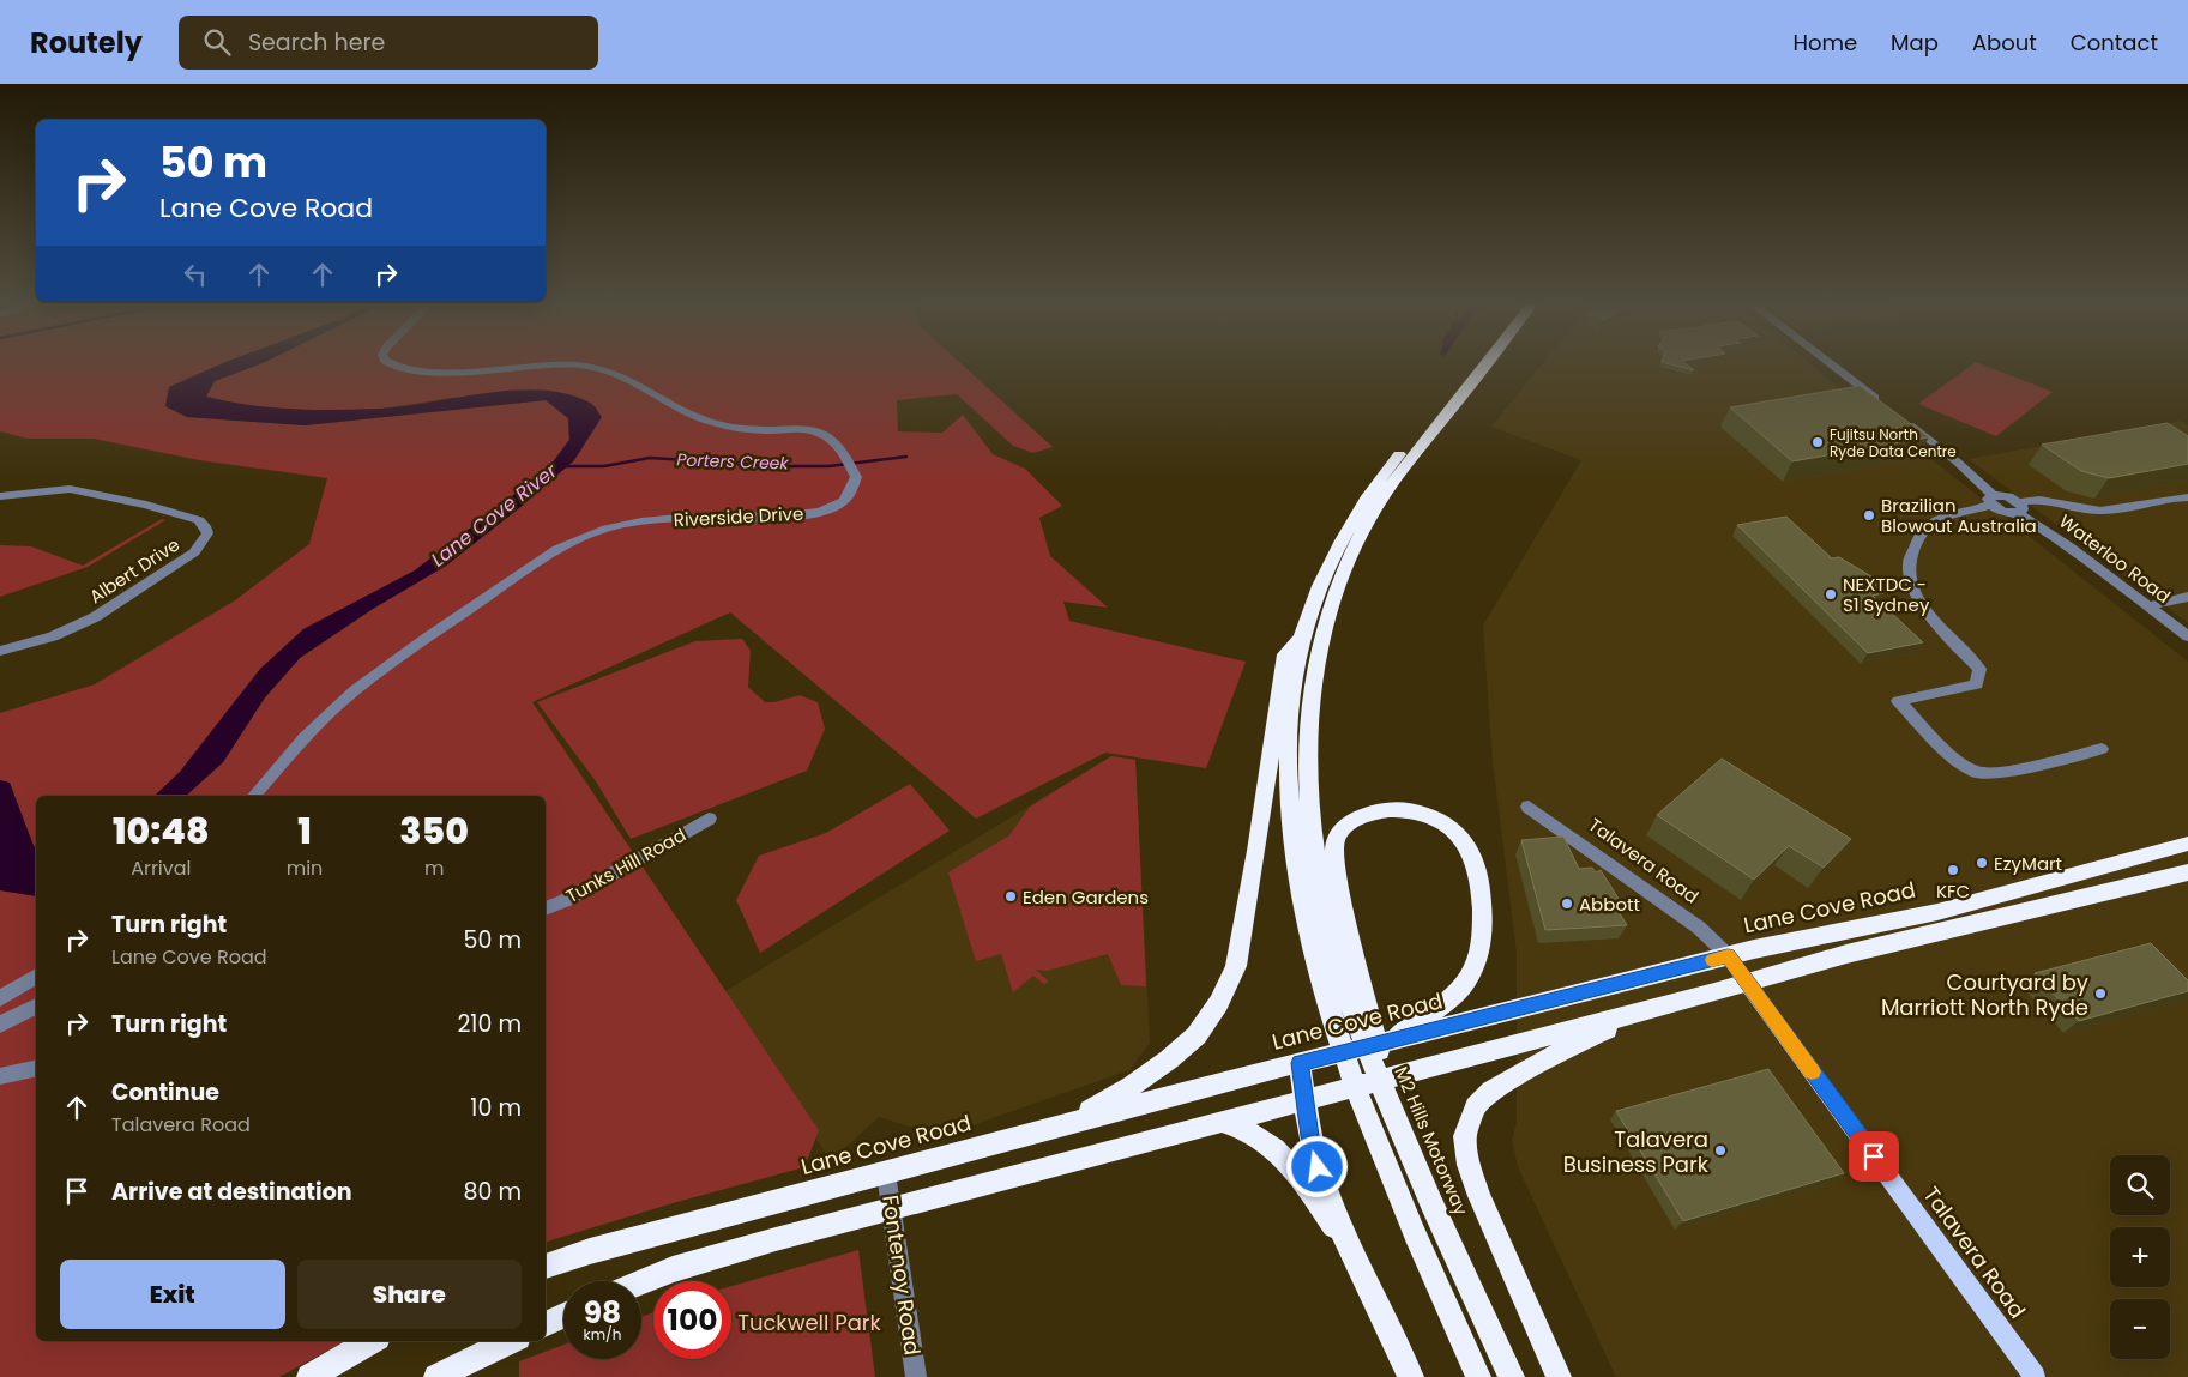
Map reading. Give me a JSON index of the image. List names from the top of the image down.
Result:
{
  "streets": {
    "highway": ["Lane Cove Road", "M2 Hills Motorway"],
    "main road": ["Talavera Road"],
    "street": [
      "Riverside Drive",
      "Waterloo Road",
      "Albert Drive",
      "Tunks Hill Road",
      "Fontenoy Road"
    ]
  },
  "crossings": [
    ["Talavera Road", "Lane Cove Road"],
    ["Lane Cove Road", "Fontenoy Road"]
  ],
  "water": ["Porters Creek", "Lane Cove River"],
  "parks": ["Tuckwell Park"],
  "places": [
    "Fujitsu North Ryde Data Centre",
    "Brazilian Blowout Australia",
    "NEXTDC - S1 Sydney",
    "EzyMart",
    "KFC",
    "Eden Gardens",
    "Abbott",
    "Courtyard by Marriott North Ryde",
    "Talavera Business Park"
  ],
  "page": {
    "header": "Routely",
    "search": "Search here",
    "nav": [
      "Home",
      "Map",
      "About",
      "Contact"
    ],
    "turn": ["50 m", "Lane Cove Road"],
    "eta": [
      "10:48",
      "Arrival",
      "1",
      "min",
      "350",
      "m"
    ],
    "list": [
      {
        "name": "Turn right",
        "note": "Lane Cove Road",
        "value": "50 m"
      },
      {
        "name": "Turn right",
        "value": "210 m"
      },
      {
        "name": "Continue",
        "note": "Talavera Road",
        "value": "10 m"
      },
      {
        "name": "Arrive at destination",
        "value": "80 m"
      }
    ],
    "map_buttons": ["+", "−"],
    "buttons": ["Exit", "Share"],
    "speed": "98 km/h",
    "limit": "100"
  }
}
